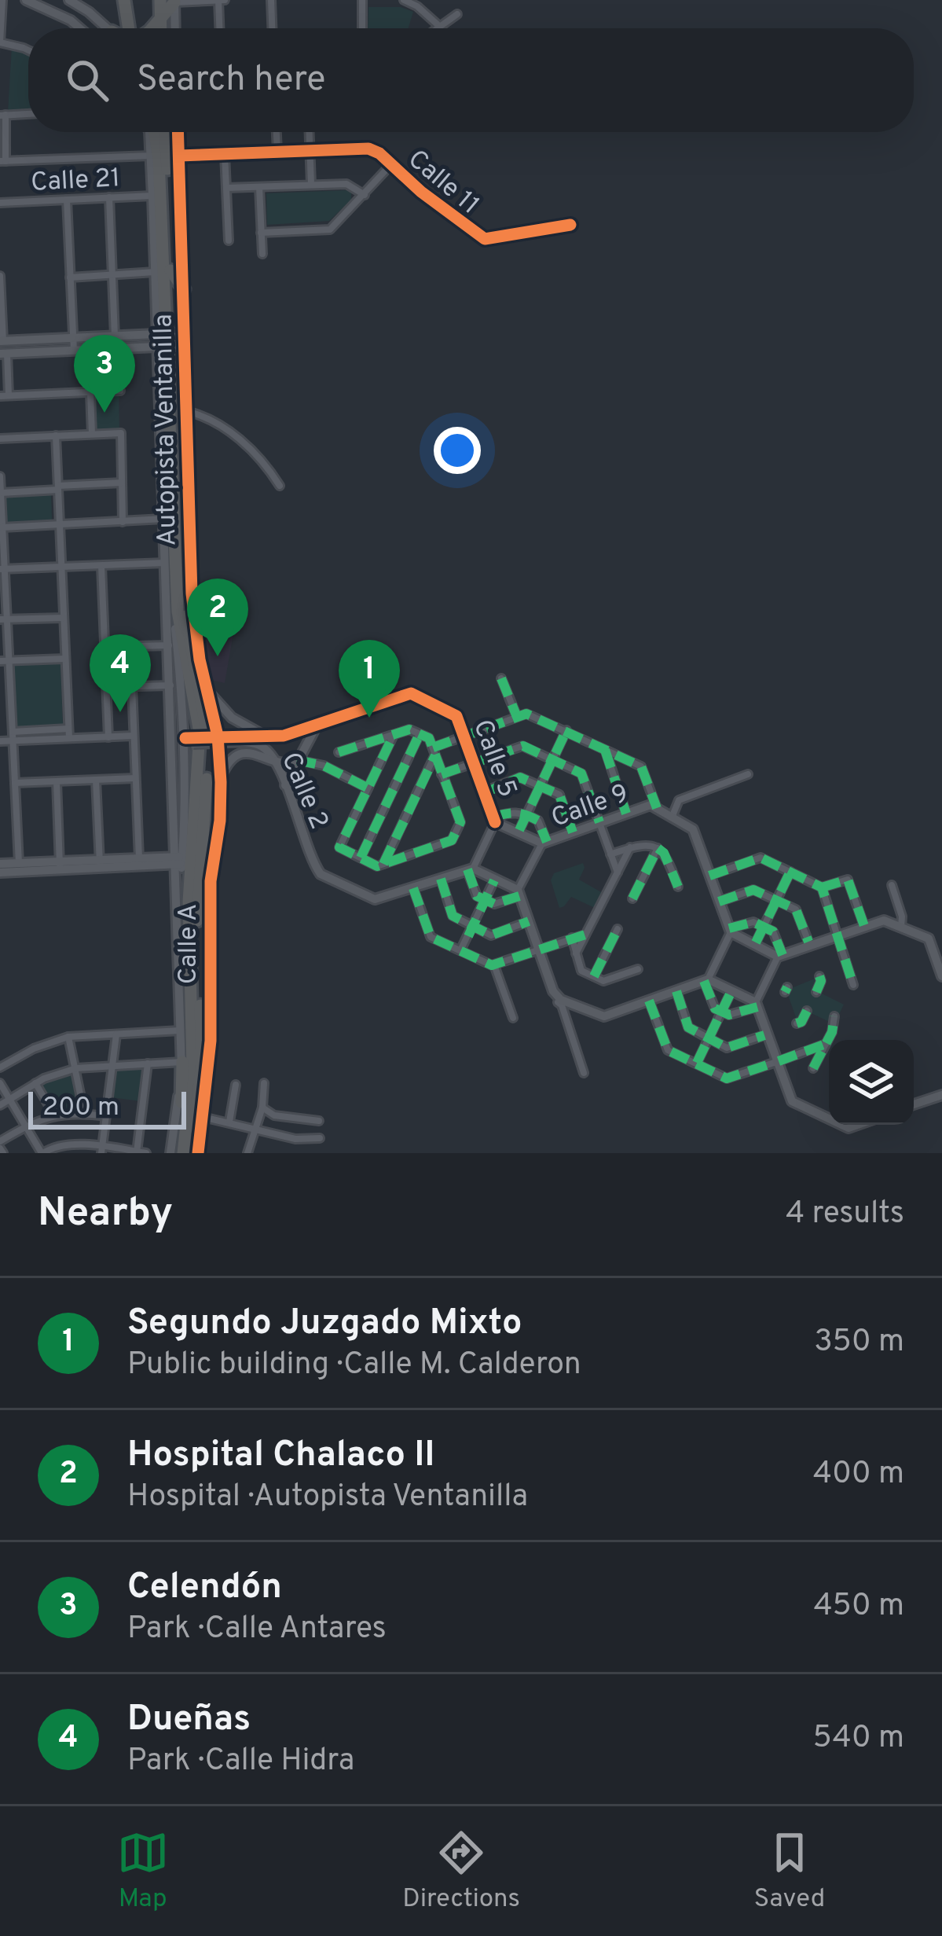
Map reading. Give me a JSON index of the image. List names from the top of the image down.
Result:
{
  "streets": {
    "highway": ["Autopista Ventanilla"],
    "street": [
      "Calle 21",
      "Calle 11",
      "Calle 5",
      "Calle 2",
      "Calle 9",
      "Calle A"
    ]
  },
  "crossings": [
    ["Calle 21", "Autopista Ventanilla"],
    ["Calle 11", "Autopista Ventanilla"],
    ["Autopista Ventanilla", "Calle 2"],
    ["Autopista Ventanilla", "Calle A"],
    ["Calle 2", "Calle A"]
  ],
  "scale_bar": "200 m",
  "page": {
    "search": "Search here",
    "pins": [
      "3",
      "2",
      "4",
      "1"
    ],
    "scale": "200 m",
    "heading": ["Nearby", "4 results"],
    "list": [
      {
        "mark": "1",
        "name": "Segundo Juzgado Mixto",
        "note": "Public building · Calle M. Calderon",
        "value": "350 m"
      },
      {
        "mark": "2",
        "name": "Hospital Chalaco II",
        "note": "Hospital · Autopista Ventanilla",
        "value": "400 m"
      },
      {
        "mark": "3",
        "name": "Celendón",
        "note": "Park · Calle Antares",
        "value": "450 m"
      },
      {
        "mark": "4",
        "name": "Dueñas",
        "note": "Park · Calle Hidra",
        "value": "540 m"
      }
    ],
    "nav": ["Map", "Directions", "Saved"]
  }
}
